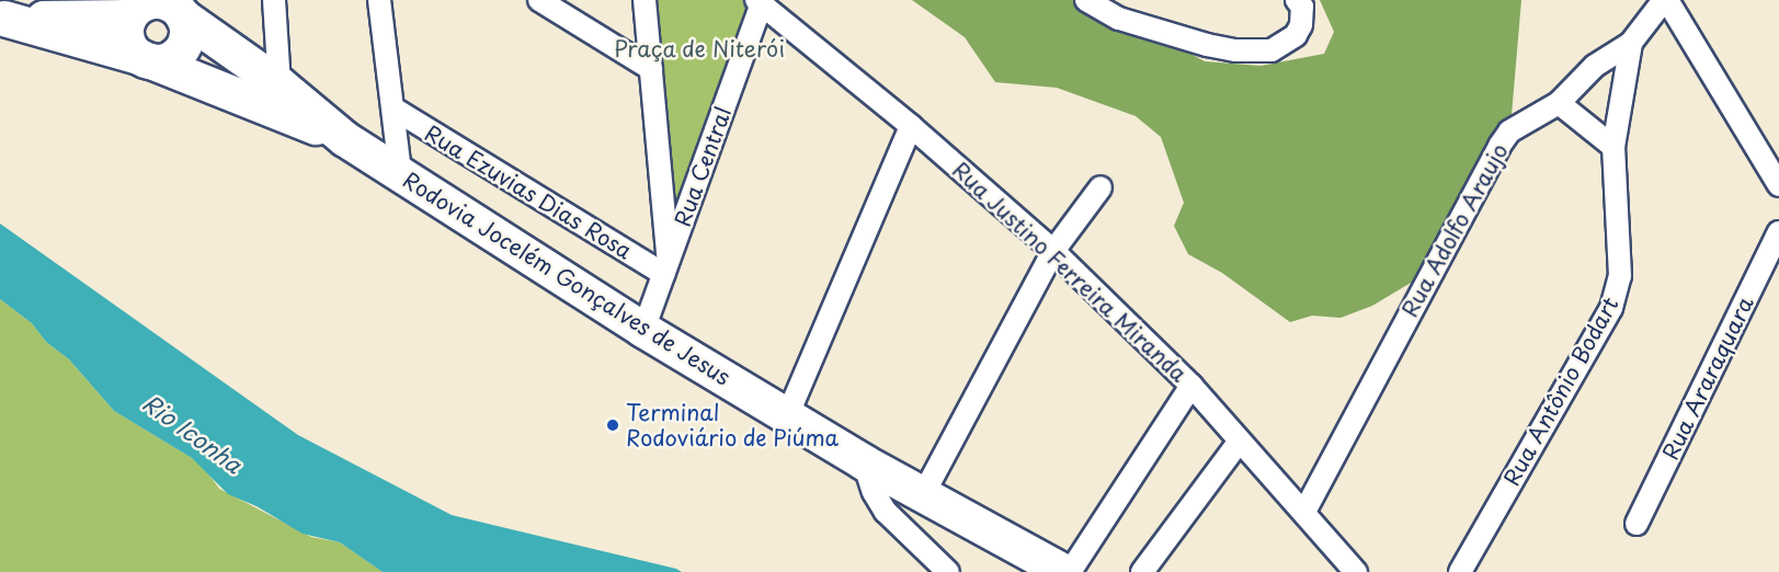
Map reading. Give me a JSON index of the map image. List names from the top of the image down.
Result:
{
  "streets": {
    "main road": ["Rodovia Jocelém Gonçalves de Jesus"],
    "street": [
      "Rua Central",
      "Rua Ezuvias Dias Rosa",
      "Rua Adolfo Araujo",
      "Rua Justino Ferreira Miranda",
      "Rua Araraquara",
      "Rua Antônio Bodart"
    ]
  },
  "crossings": [
    ["Rua Central", "Rua Ezuvias Dias Rosa"],
    ["Rua Central", "Rua Justino Ferreira Miranda"],
    ["Rua Central", "Rodovia Jocelém Gonçalves de Jesus"],
    ["Rua Adolfo Araujo", "Rua Justino Ferreira Miranda"],
    ["Rua Adolfo Araujo", "Rua Antônio Bodart"]
  ],
  "water": ["Rio Iconha"],
  "parks": ["Praça de Niterói"],
  "places": ["Terminal Rodoviário de Piúma"]
}
